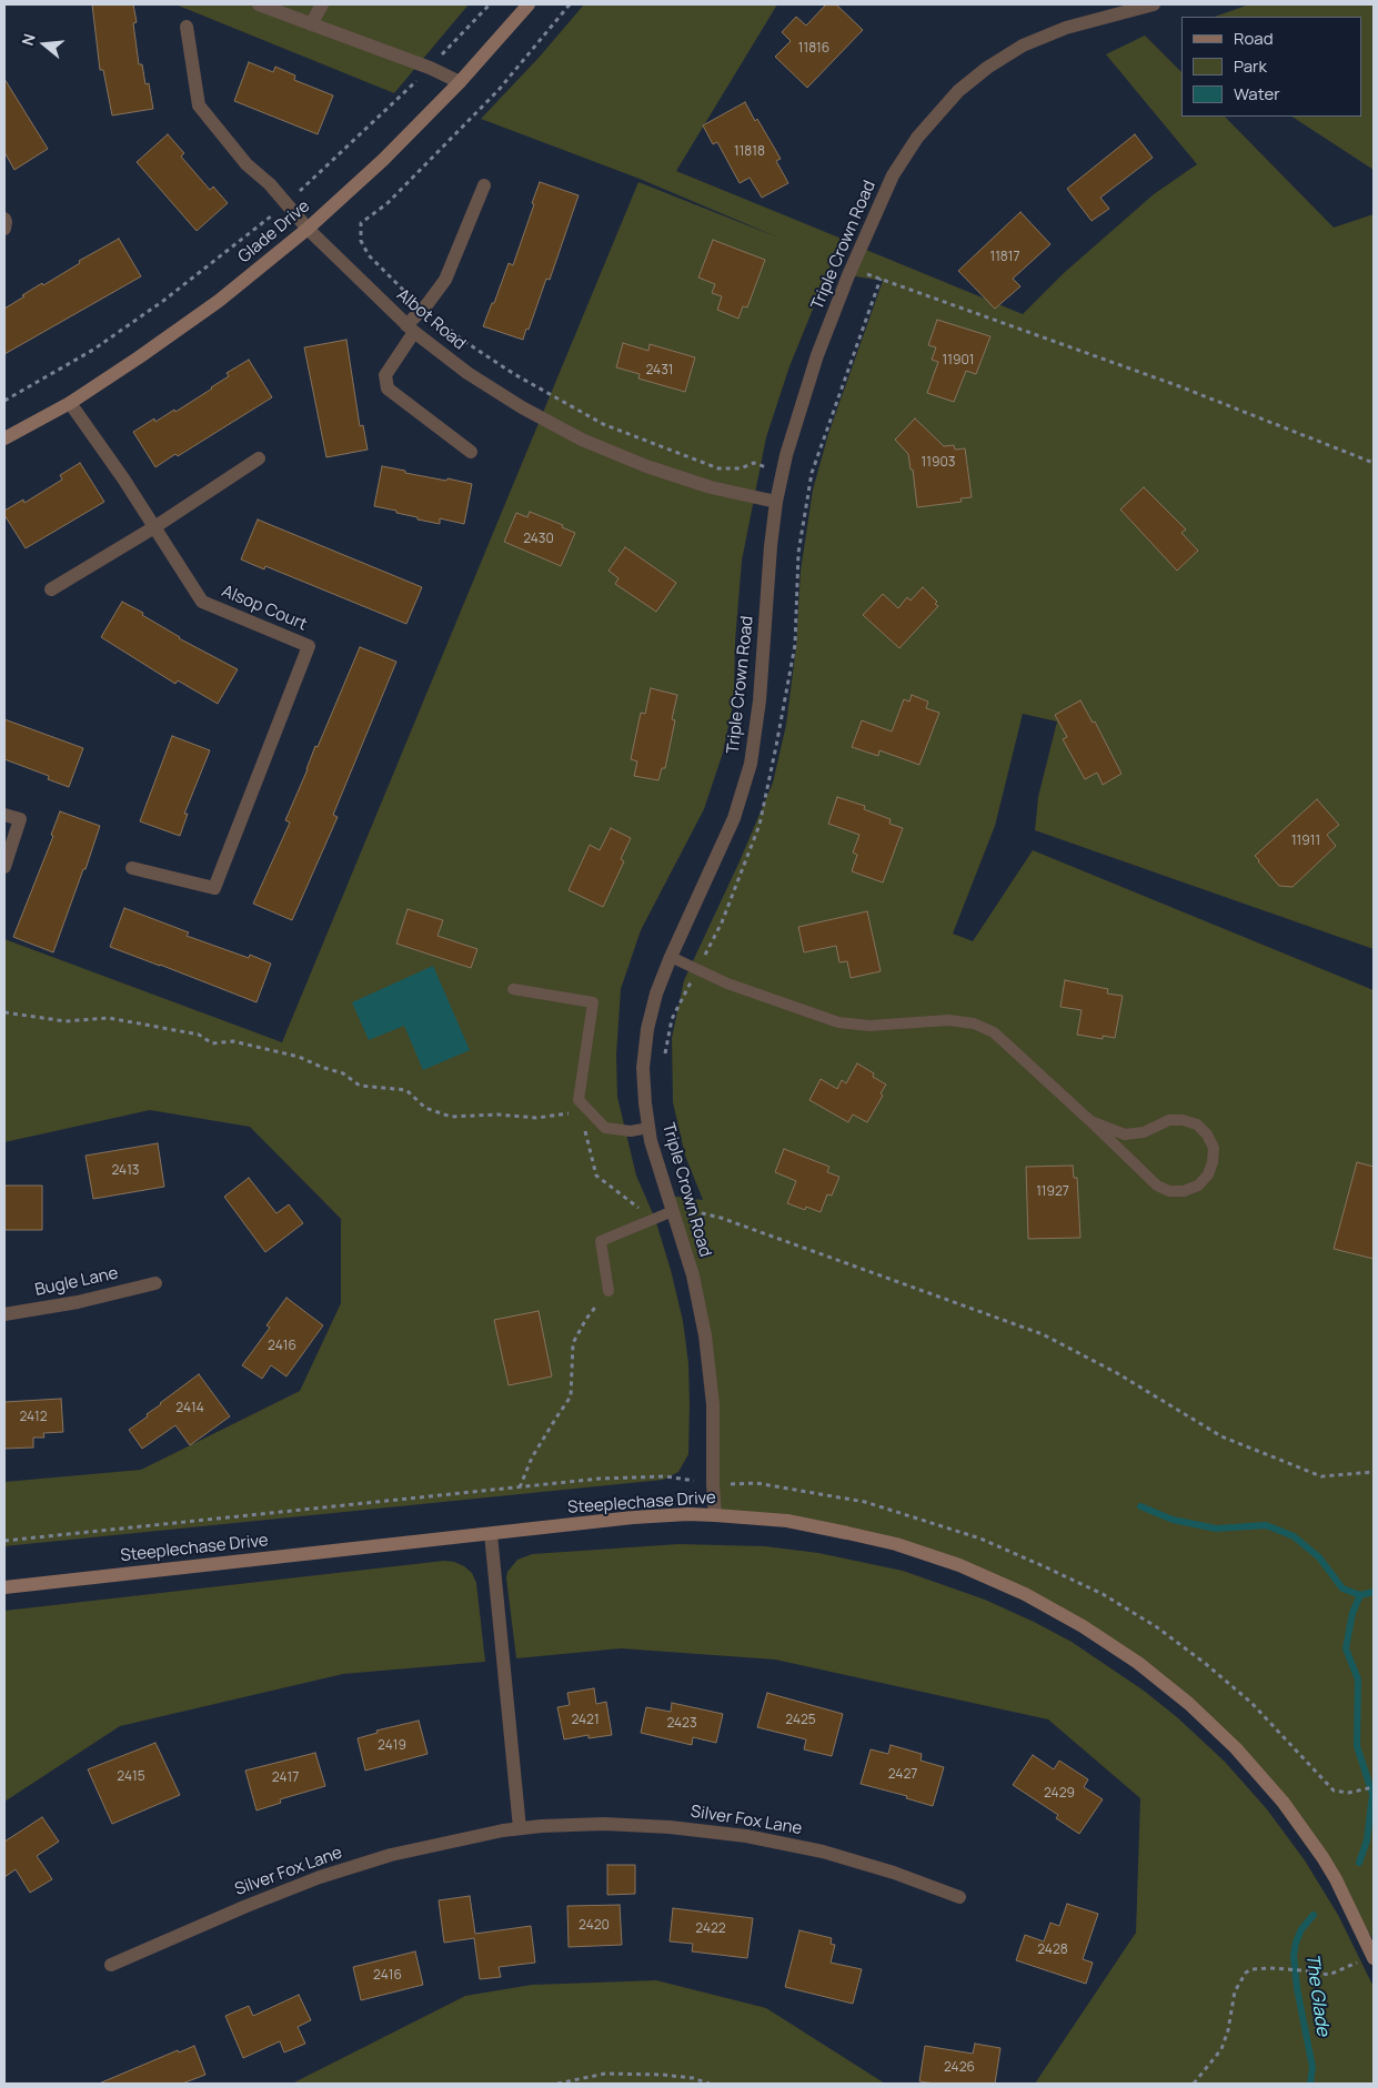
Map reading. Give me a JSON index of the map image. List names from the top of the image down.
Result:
{
  "streets": {
    "street": [
      "Glade Drive",
      "Triple Crown Road",
      "Albot Road",
      "Alsop Court",
      "Bugle Lane",
      "Steeplechase Drive",
      "Silver Fox Lane"
    ]
  },
  "crossings": [
    ["Glade Drive", "Albot Road"],
    ["Glade Drive", "Alsop Court"],
    ["Triple Crown Road", "Albot Road"],
    ["Triple Crown Road", "Steeplechase Drive"]
  ],
  "water": ["The Glade"],
  "house_numbers": [
    "11816",
    "11818",
    "11817",
    "11901",
    "2431",
    "11903",
    "2430",
    "11911",
    "2413",
    "11927",
    "2416",
    "2414",
    "2412",
    "2421",
    "2425",
    "2423",
    "2419",
    "2427",
    "2415",
    "2417",
    "2429",
    "2420",
    "2422",
    "2428",
    "2416",
    "2426"
  ],
  "legend": ["Road", "Park", "Water"],
  "north": "left"
}
